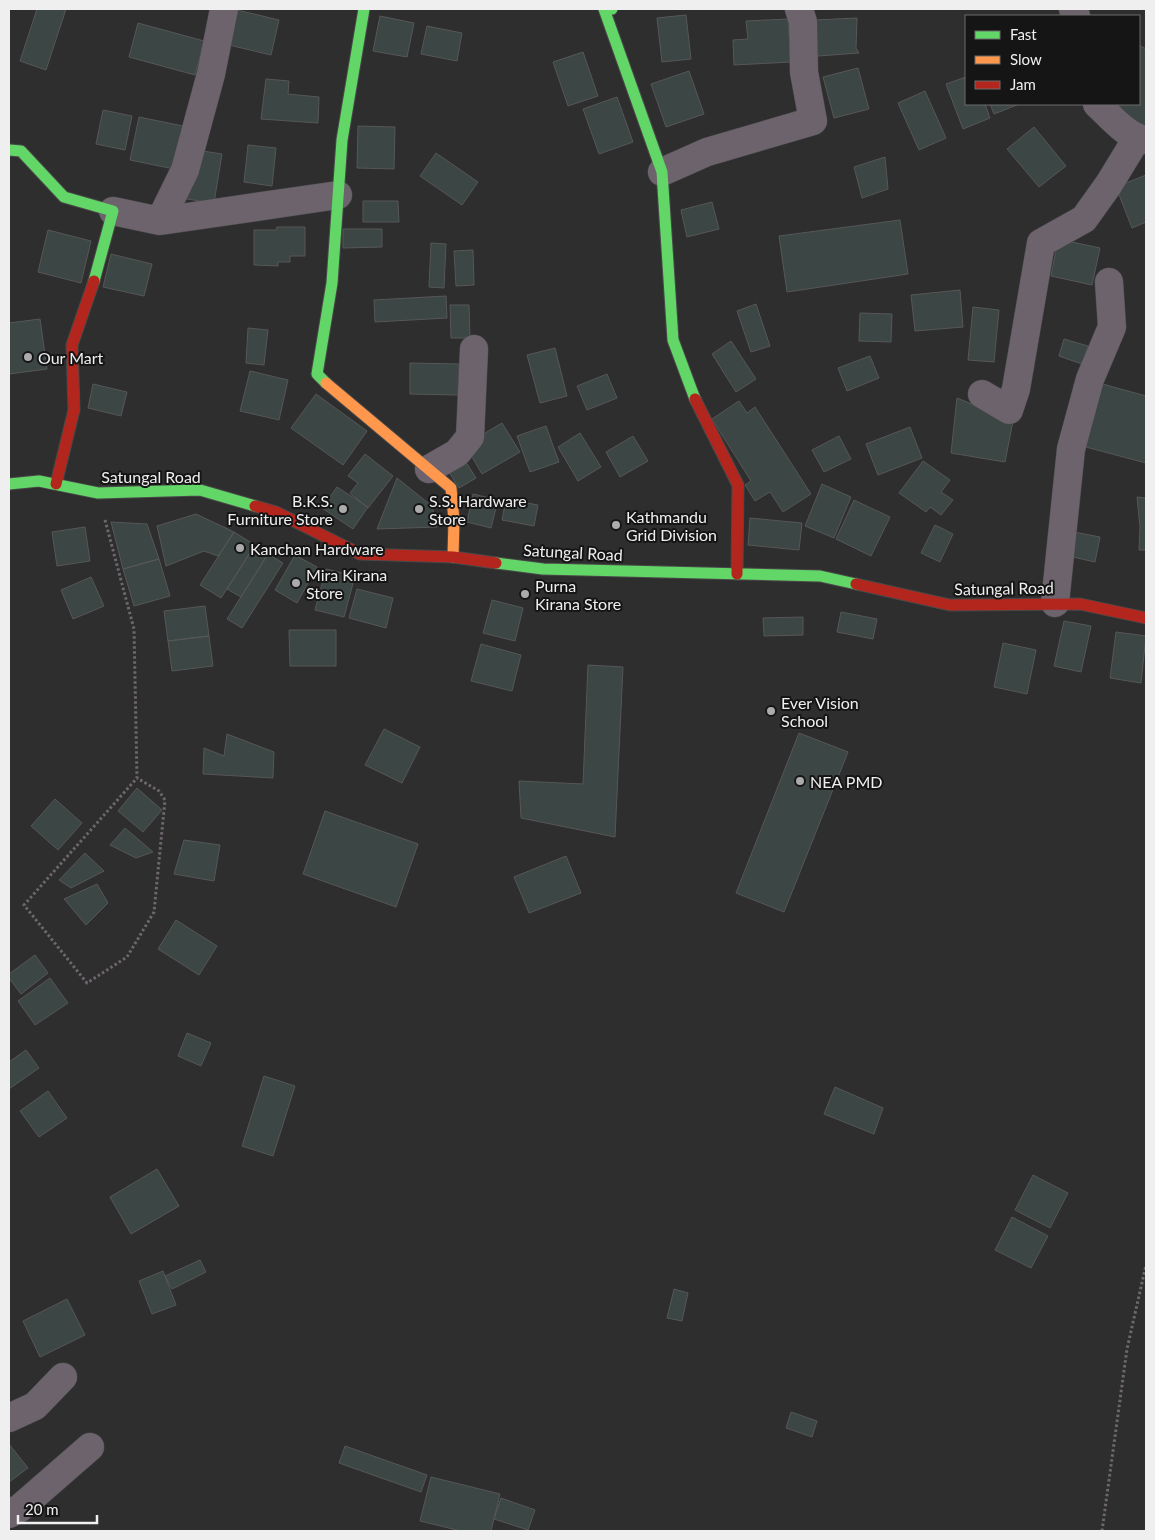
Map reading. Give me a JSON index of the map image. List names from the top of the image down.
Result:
{
  "streets": {
    "street": ["Satungal Road"]
  },
  "places": [
    "Our Mart",
    "B.K.S. Furniture Store",
    "S.S. Hardware Store",
    "Kathmandu Grid Division",
    "Kanchan Hardware",
    "Mira Kirana Store",
    "Purna Kirana Store",
    "Ever Vision School",
    "NEA PMD"
  ],
  "legend": ["Fast", "Slow", "Jam"],
  "scale_bar": "20 m"
}
